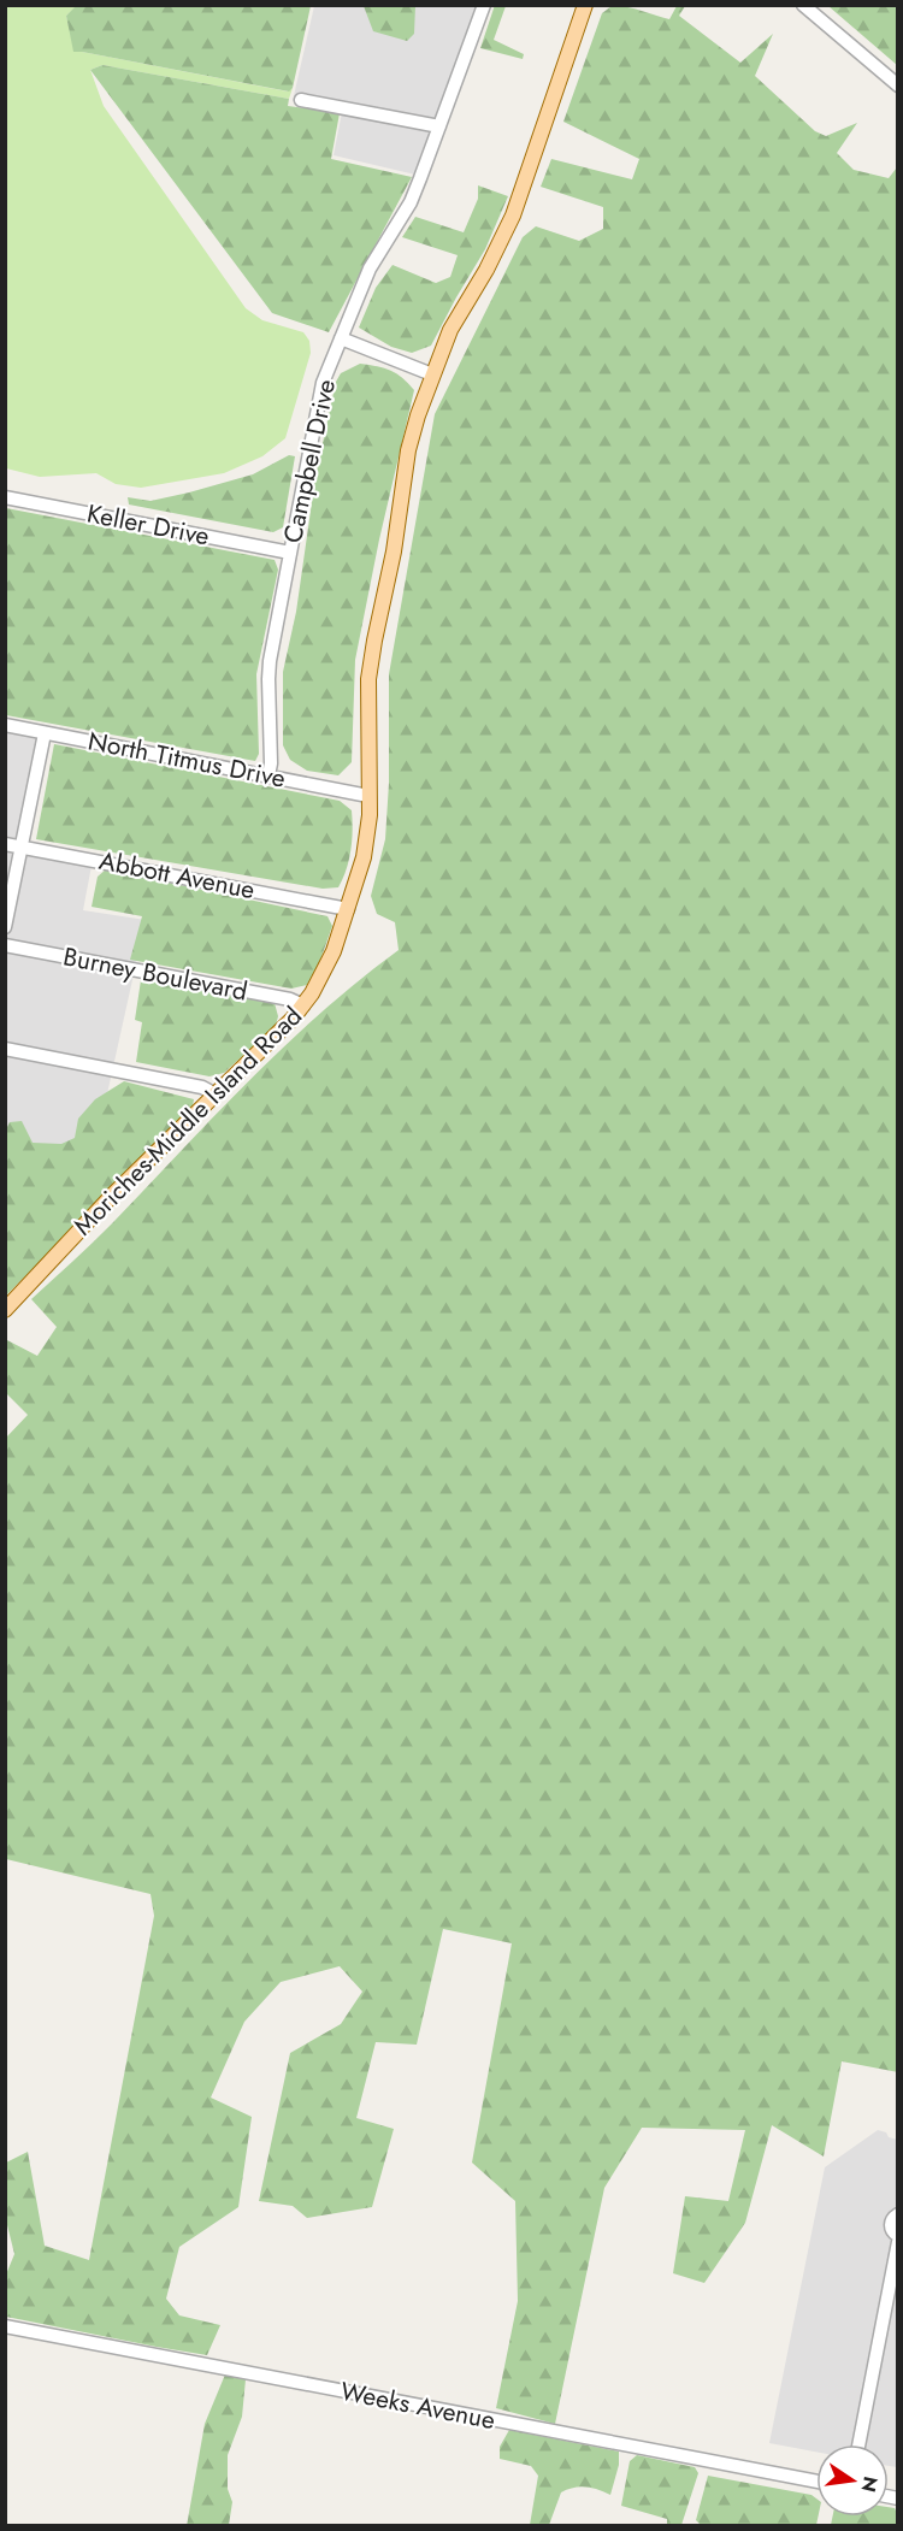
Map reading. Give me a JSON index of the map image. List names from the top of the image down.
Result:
{
  "streets": {
    "main road": ["Moriches-Middle Island Road"],
    "street": [
      "Campbell Drive",
      "Keller Drive",
      "North Titmus Drive",
      "Abbott Avenue",
      "Burney Boulevard",
      "Weeks Avenue"
    ]
  },
  "crossings": [
    ["Campbell Drive", "Keller Drive"],
    ["Campbell Drive", "North Titmus Drive"],
    ["North Titmus Drive", "Moriches-Middle Island Road"],
    ["Abbott Avenue", "Moriches-Middle Island Road"],
    ["Burney Boulevard", "Moriches-Middle Island Road"]
  ],
  "north": "right"
}
